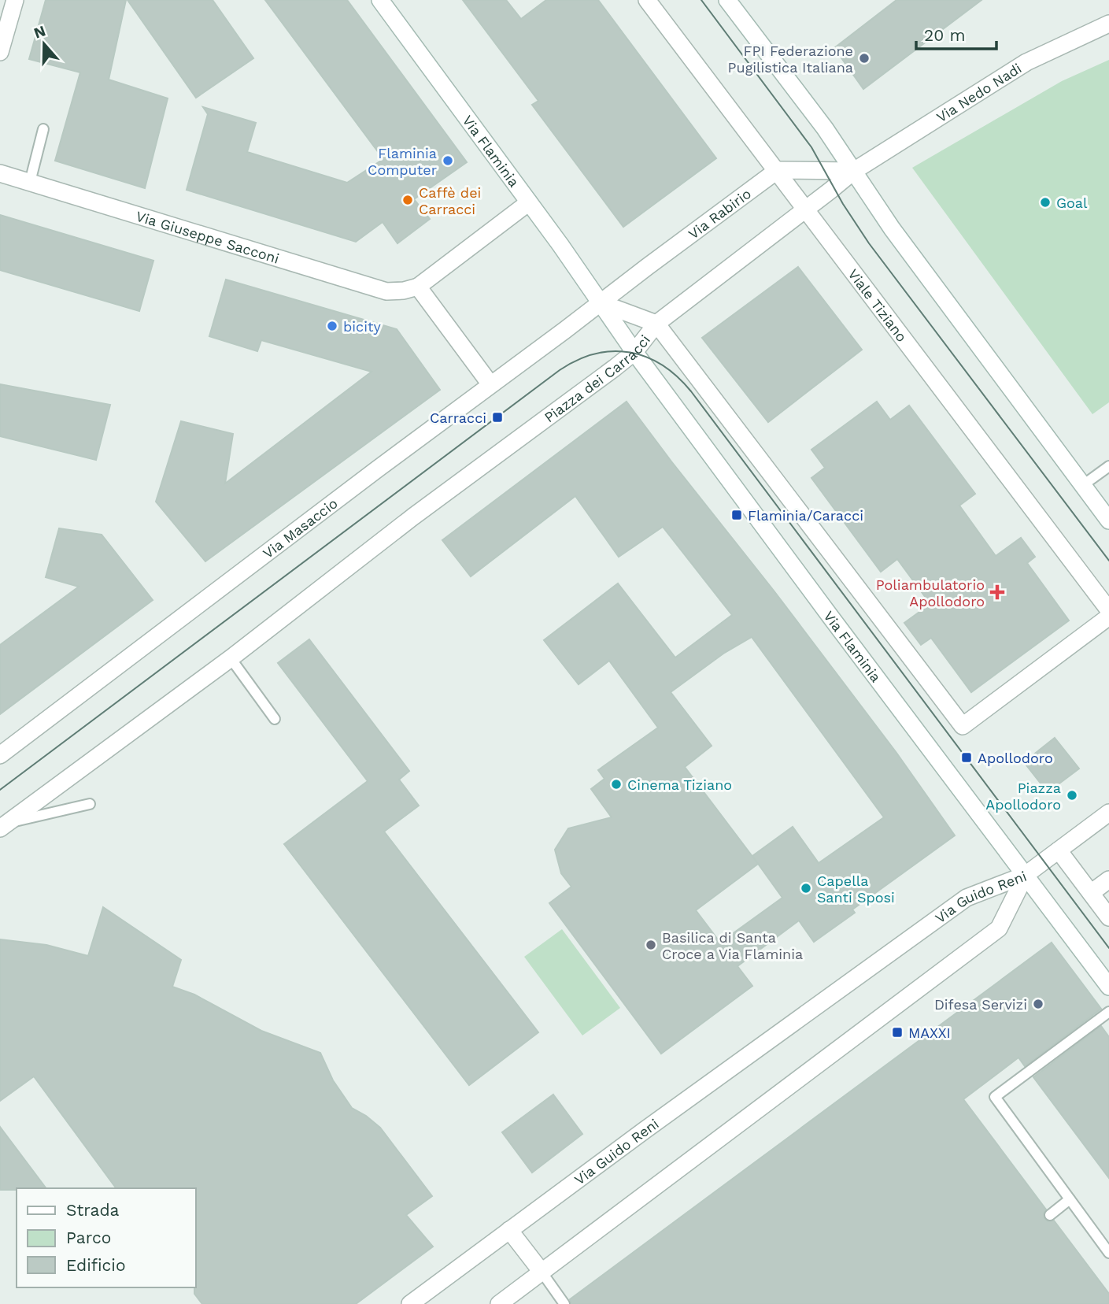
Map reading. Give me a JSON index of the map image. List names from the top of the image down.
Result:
{
  "streets": {
    "street": [
      "Via Nedo Nadi",
      "Via Flaminia",
      "Via Rabirio",
      "Via Giuseppe Sacconi",
      "Viale Tiziano",
      "Piazza dei Carracci",
      "Via Masaccio",
      "Via Guido Reni"
    ]
  },
  "crossings": [
    ["Via Flaminia", "Via Rabirio"],
    ["Via Flaminia", "Piazza dei Carracci"],
    ["Via Flaminia", "Via Masaccio"],
    ["Via Flaminia", "Via Guido Reni"],
    ["Via Rabirio", "Viale Tiziano"],
    ["Via Rabirio", "Via Masaccio"]
  ],
  "places": {
    "other": [
      "FPI Federazione Pugilistica Italiana",
      "Flaminia Computer",
      "Caffè dei Carracci",
      "Goal",
      "bicity",
      "Cinema Tiziano",
      "Piazza Apollodoro",
      "Capella Santi Sposi",
      "Basilica di Santa Croce a Via Flaminia",
      "Difesa Servizi"
    ],
    "transit": [
      "Carracci",
      "Flaminia/Caracci",
      "Apollodoro",
      "MAXXI"
    ],
    "health": ["Poliambulatorio Apollodoro"]
  },
  "legend": ["Strada", "Parco", "Edificio"],
  "scale_bar": "20 m",
  "north": "top"
}
